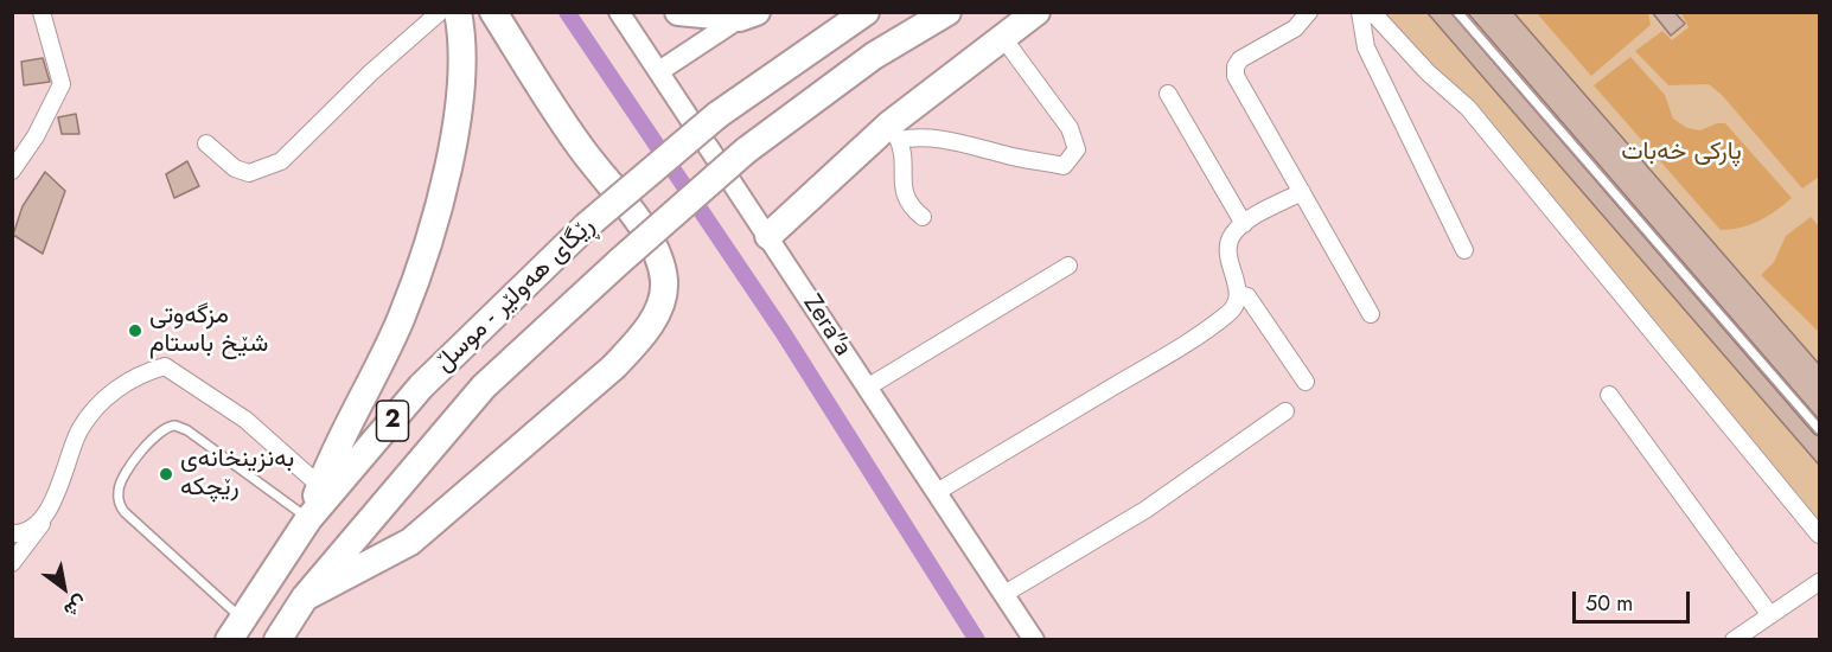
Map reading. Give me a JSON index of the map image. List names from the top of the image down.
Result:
{
  "streets": {
    "highway": ["ڕێگای هەولێر - موسڵ", "2"],
    "street": ["Zera\"a"]
  },
  "parks": ["پارکی خەبات"],
  "places": ["مزگەوتی شێخ باستام", "بەنزینخانەی رێچکە"],
  "scale_bar": "50 m",
  "north": "bottom right"
}
